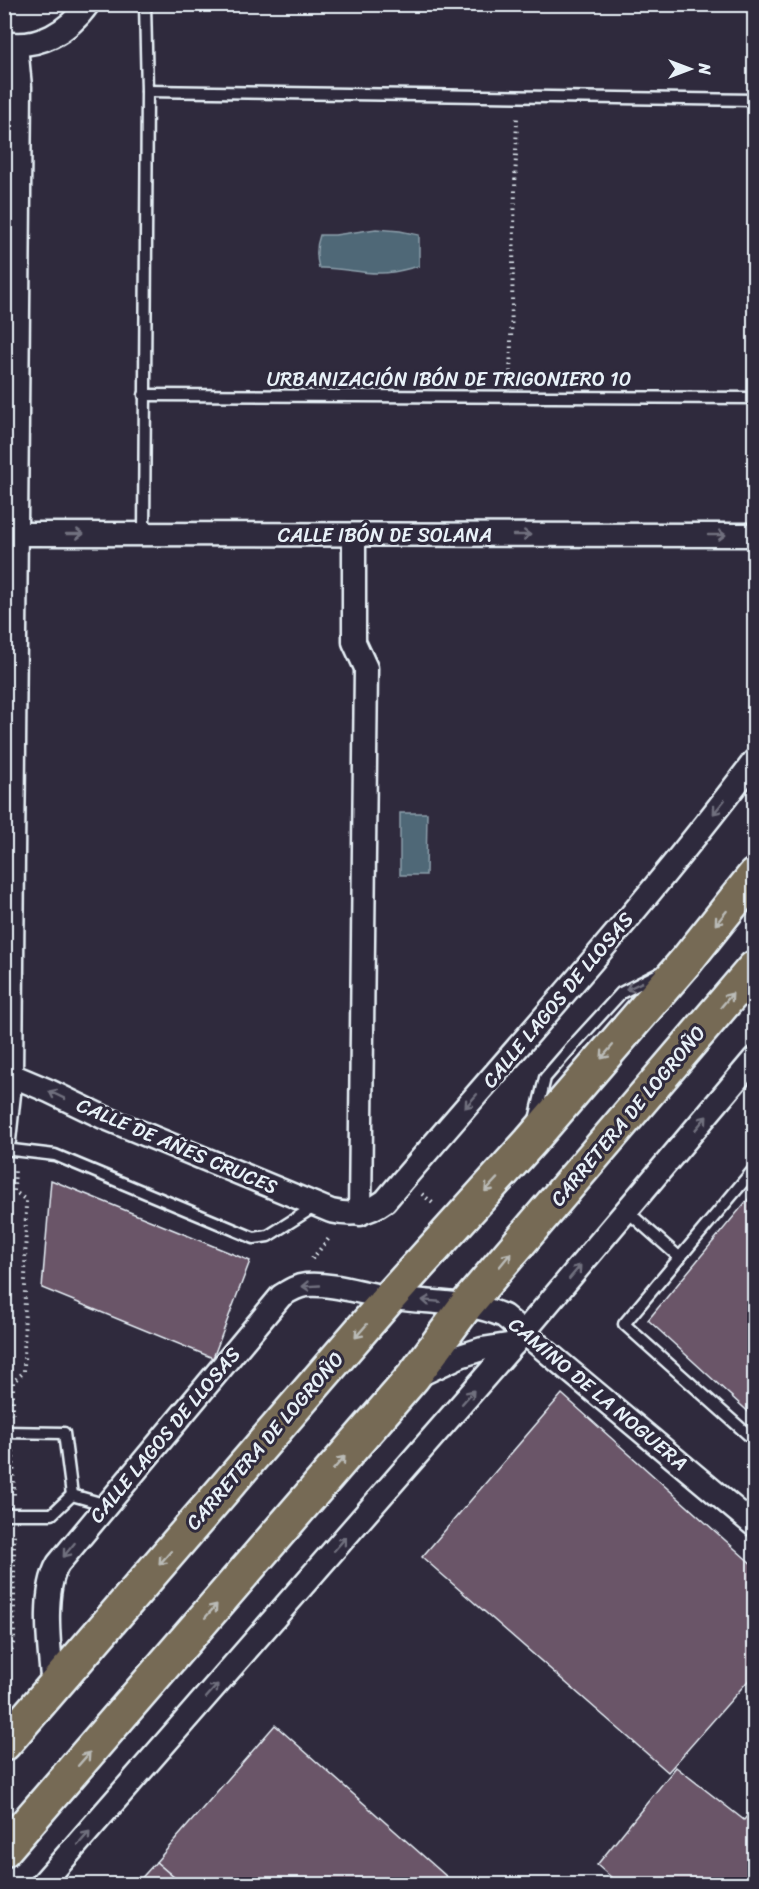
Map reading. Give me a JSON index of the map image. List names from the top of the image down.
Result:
{
  "streets": {
    "highway": ["CARRETERA DE LOGROÑO"],
    "street": [
      "CALLE IBÓN DE SOLANA",
      "CALLE LAGOS DE LLOSAS",
      "CALLE DE AÑES CRUCES",
      "CAMINO DE LA NOGUERA"
    ],
    "lane": ["URBANIZACIÓN IBÓN DE TRIGONIERO 10"]
  },
  "crossings": [
    ["CALLE LAGOS DE LLOSAS", "CARRETERA DE LOGROÑO"],
    ["CALLE LAGOS DE LLOSAS", "CALLE DE AÑES CRUCES"],
    ["CALLE LAGOS DE LLOSAS", "CAMINO DE LA NOGUERA"],
    ["CARRETERA DE LOGROÑO", "CAMINO DE LA NOGUERA"]
  ],
  "one_way": ["CALLE IBÓN DE SOLANA", "CALLE DE AÑES CRUCES"],
  "north": "right"
}
